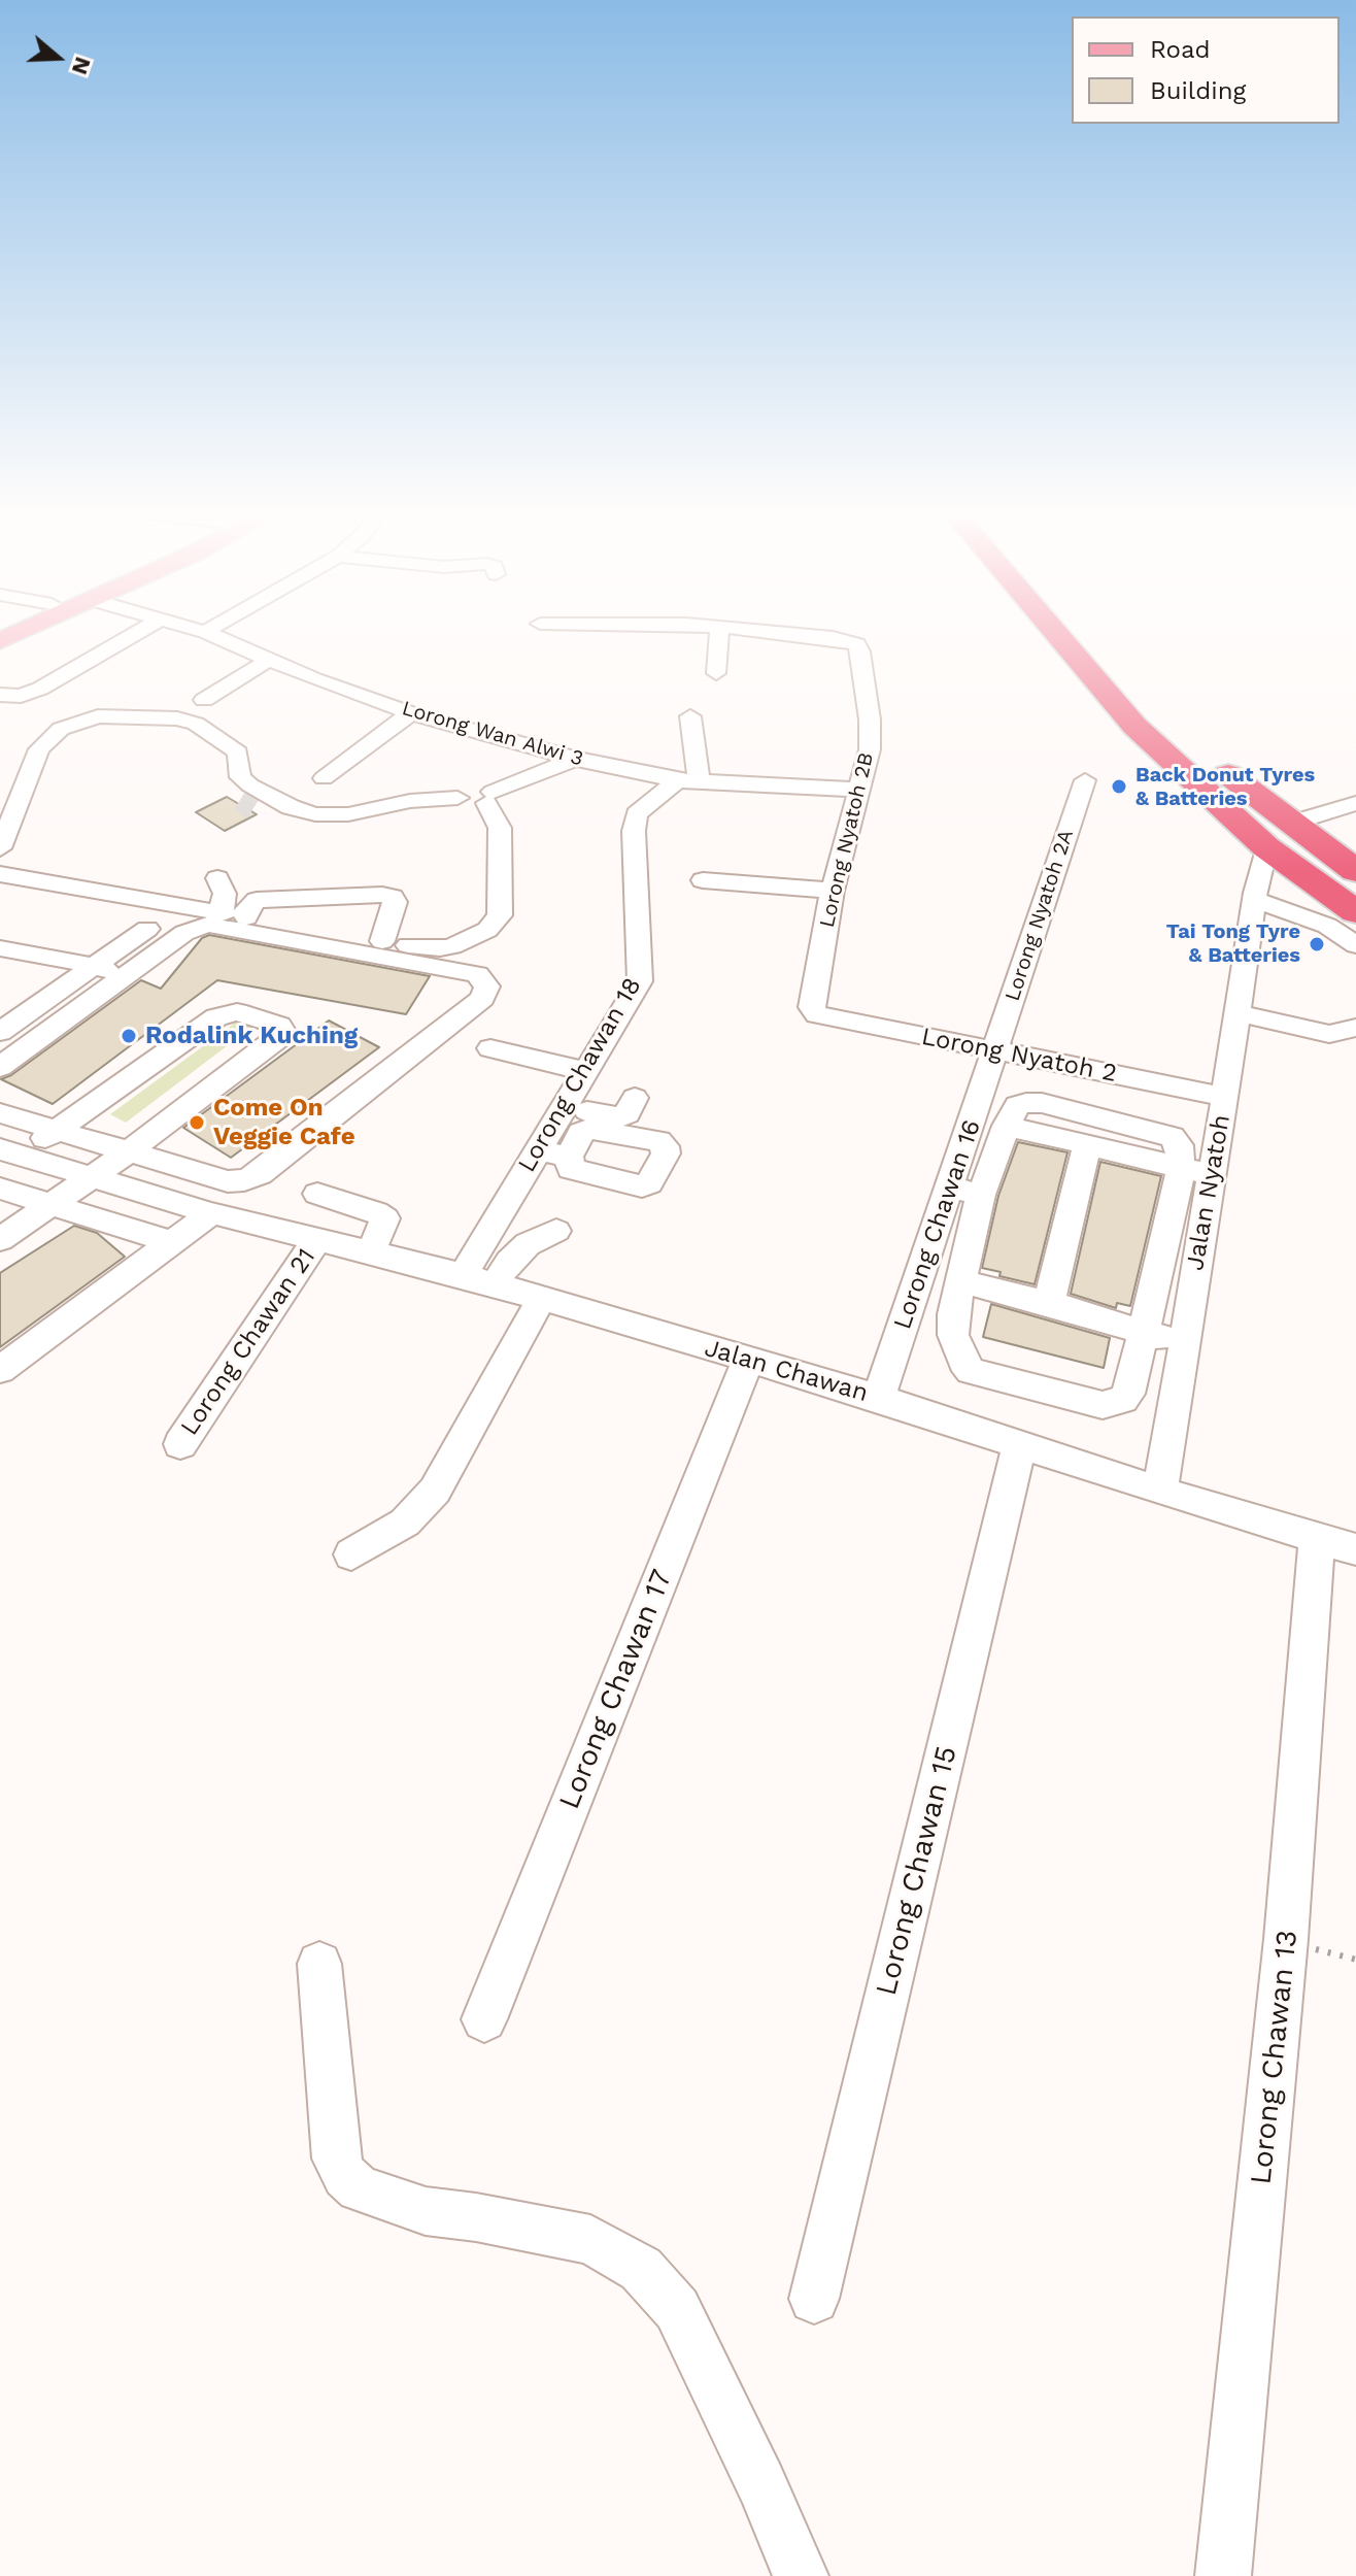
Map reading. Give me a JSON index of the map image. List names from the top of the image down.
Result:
{
  "streets": {
    "street": [
      "Lorong Wan Alwi 3",
      "Lorong Nyatoh 2B",
      "Lorong Nyatoh 2A",
      "Lorong Nyatoh 2",
      "Lorong Chawan 18",
      "Jalan Nyatoh",
      "Lorong Chawan 16",
      "Lorong Chawan 21",
      "Jalan Chawan",
      "Lorong Chawan 17",
      "Lorong Chawan 15",
      "Lorong Chawan 13"
    ]
  },
  "crossings": [
    ["Lorong Wan Alwi 3", "Lorong Nyatoh 2B"],
    ["Lorong Wan Alwi 3", "Lorong Chawan 18"],
    ["Lorong Nyatoh 2B", "Lorong Nyatoh 2"],
    ["Lorong Nyatoh 2A", "Lorong Nyatoh 2"],
    ["Lorong Nyatoh 2A", "Lorong Chawan 16"],
    ["Lorong Nyatoh 2", "Jalan Nyatoh"],
    ["Lorong Nyatoh 2", "Lorong Chawan 16"],
    ["Lorong Chawan 18", "Jalan Chawan"],
    ["Jalan Nyatoh", "Jalan Chawan"],
    ["Lorong Chawan 16", "Jalan Chawan"],
    ["Lorong Chawan 21", "Jalan Chawan"],
    ["Jalan Chawan", "Lorong Chawan 17"],
    ["Jalan Chawan", "Lorong Chawan 15"],
    ["Jalan Chawan", "Lorong Chawan 13"]
  ],
  "places": [
    "Back Donut Tyres & Batteries",
    "Tai Tong Tyre & Batteries",
    "Rodalink Kuching",
    "Come On Veggie Cafe"
  ],
  "legend": ["Road", "Building"],
  "north": "right"
}
